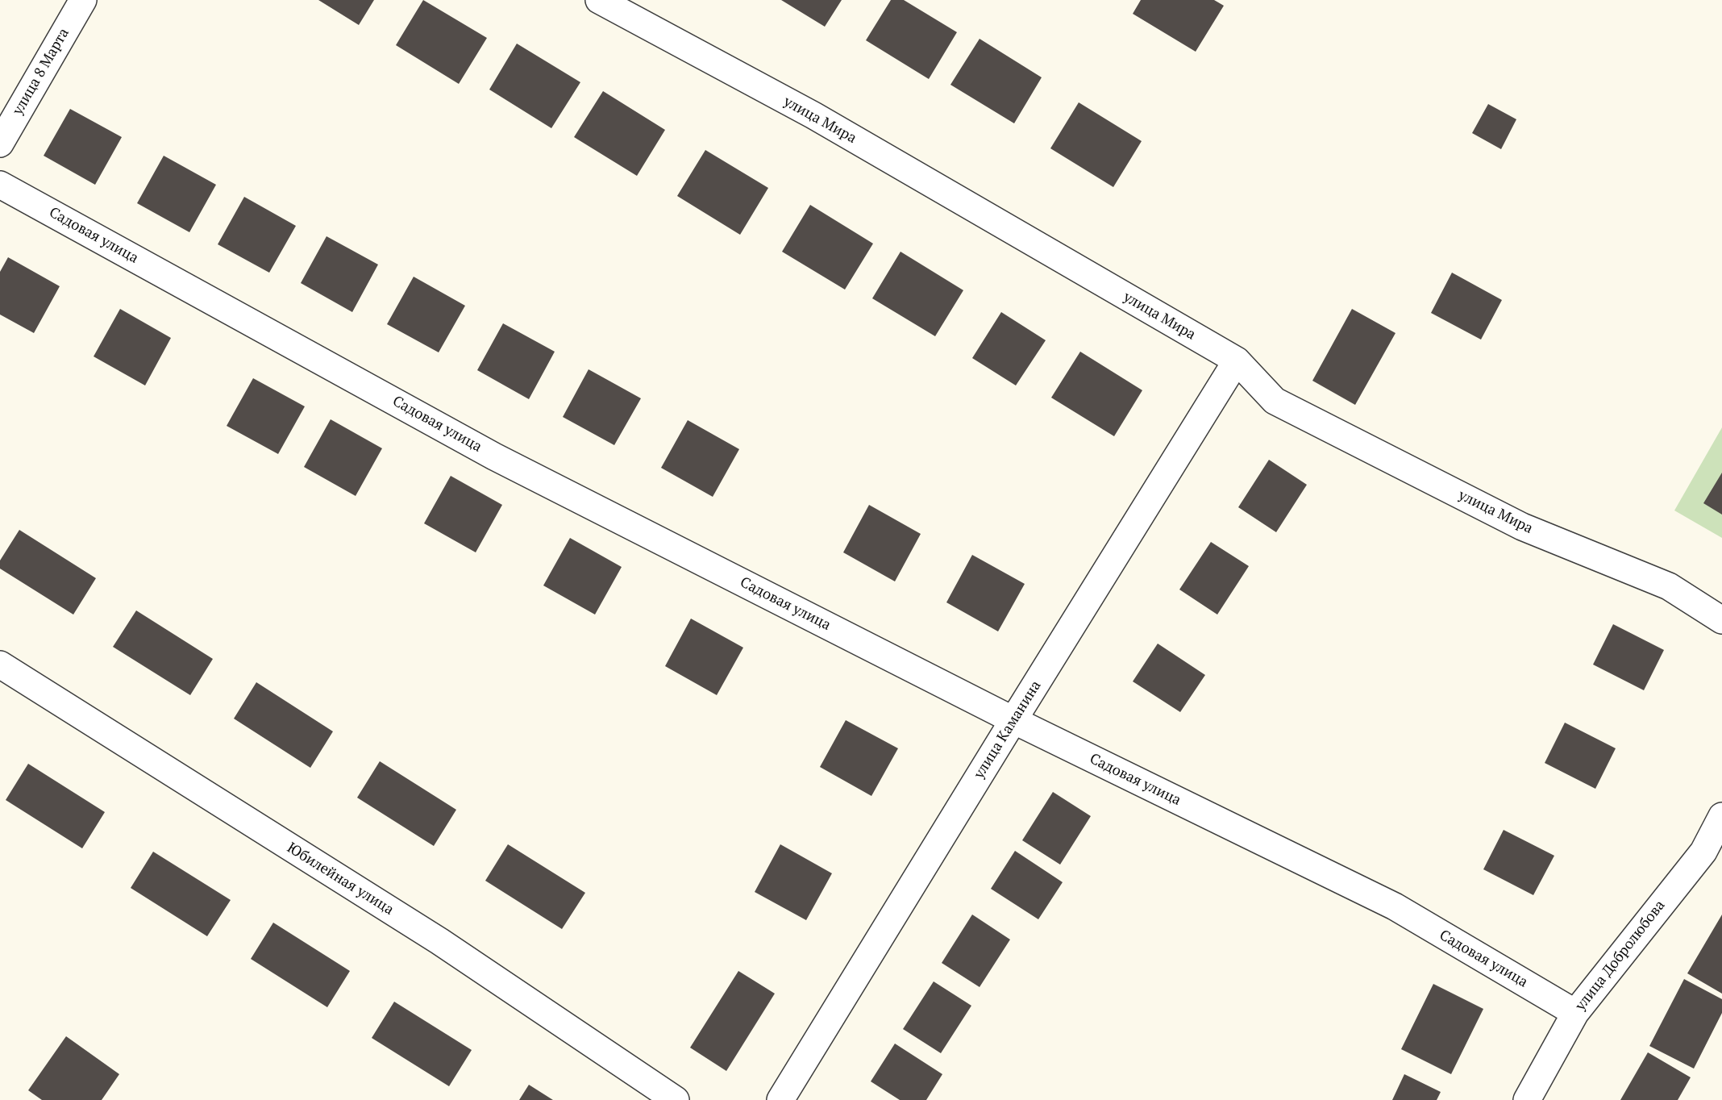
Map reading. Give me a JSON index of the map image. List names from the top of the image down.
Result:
{
  "streets": {
    "street": [
      "улица 8 Марта",
      "улица Мира",
      "Садовая улица",
      "улица Каманина",
      "Юбилейная улица",
      "улица Добролюбова"
    ]
  },
  "crossings": [
    ["улица Мира", "улица Каманина"],
    ["Садовая улица", "улица Каманина"],
    ["Садовая улица", "улица Добролюбова"]
  ]
}
